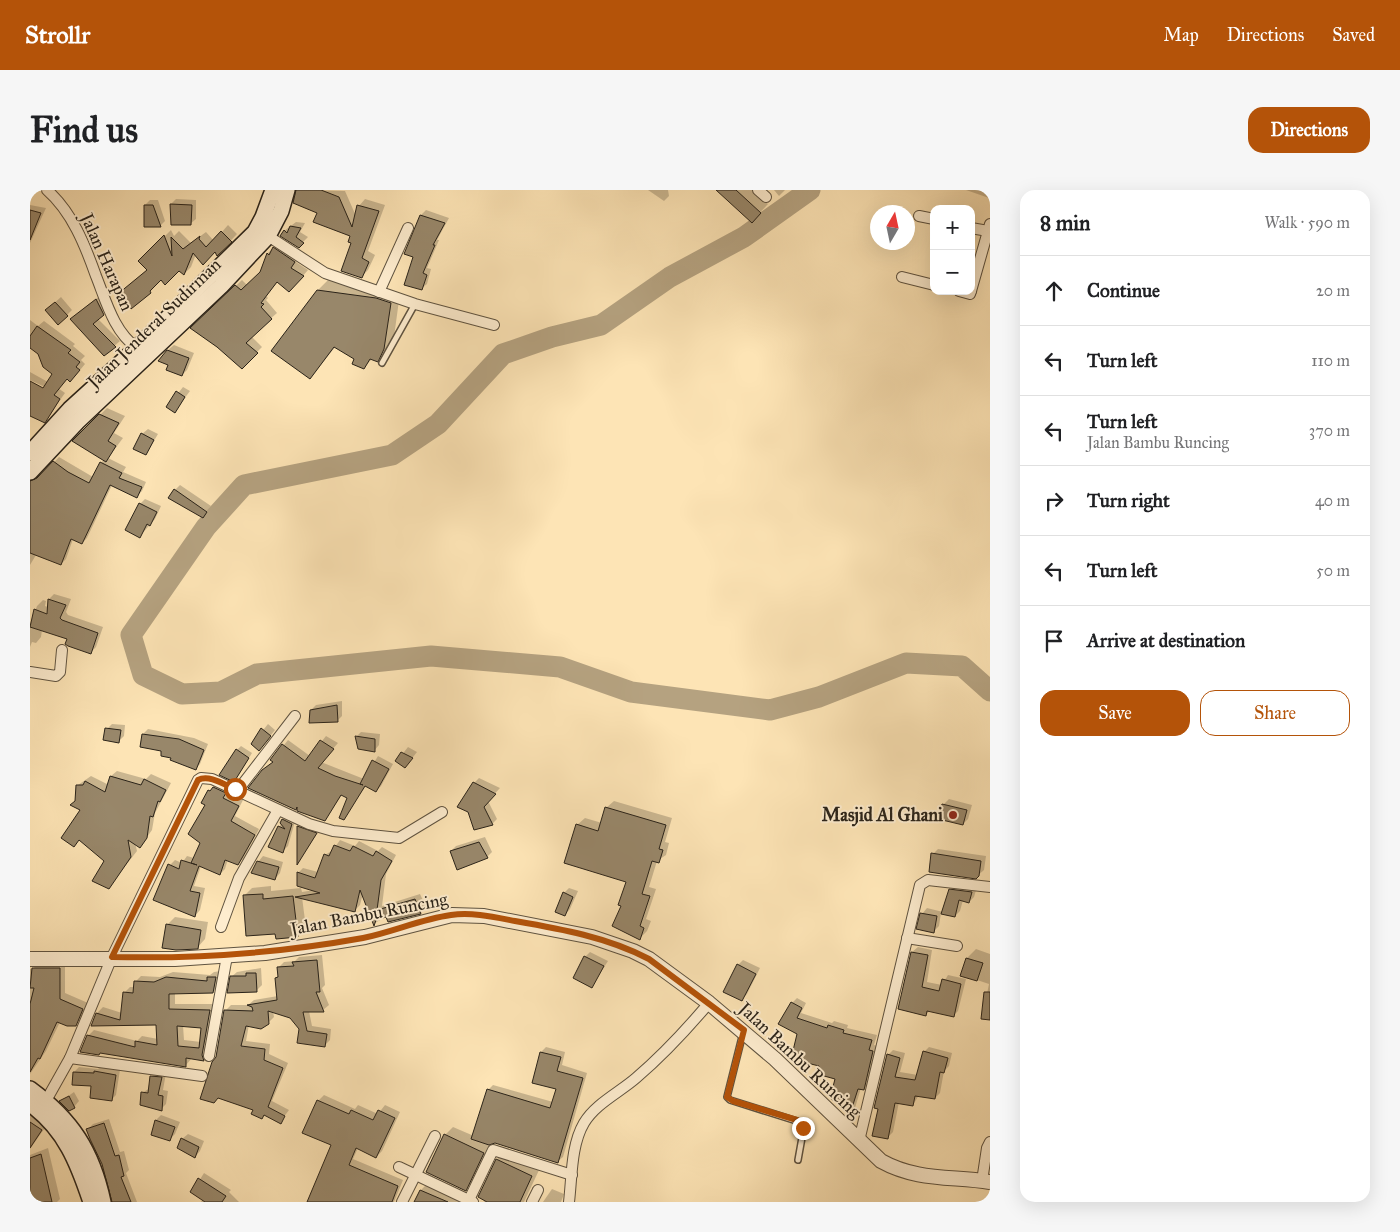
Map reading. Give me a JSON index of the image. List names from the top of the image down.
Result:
{
  "streets": {
    "main road": ["Jalan Jenderal Sudirman"],
    "street": ["Jalan Harapan", "Jalan Bambu Runcing"]
  },
  "crossings": [
    ["Jalan Harapan", "Jalan Jenderal Sudirman"]
  ],
  "places": ["Masjid Al Ghani"],
  "north": "top",
  "page": {
    "header": "Strollr",
    "nav": ["Map", "Directions", "Saved"],
    "buttons": [
      "Directions",
      ["Save", "Share"]
    ],
    "title": "Find us",
    "heading": ["8 min", "Walk · 590 m"],
    "map_buttons": ["+", "−"],
    "list": [
      ["Continue", "20 m"],
      ["Turn left", "110 m"],
      ["Turn left", "Jalan Bambu Runcing", "370 m"],
      ["Turn right", "40 m"],
      ["Turn left", "50 m"],
      "Arrive at destination"
    ]
  }
}
